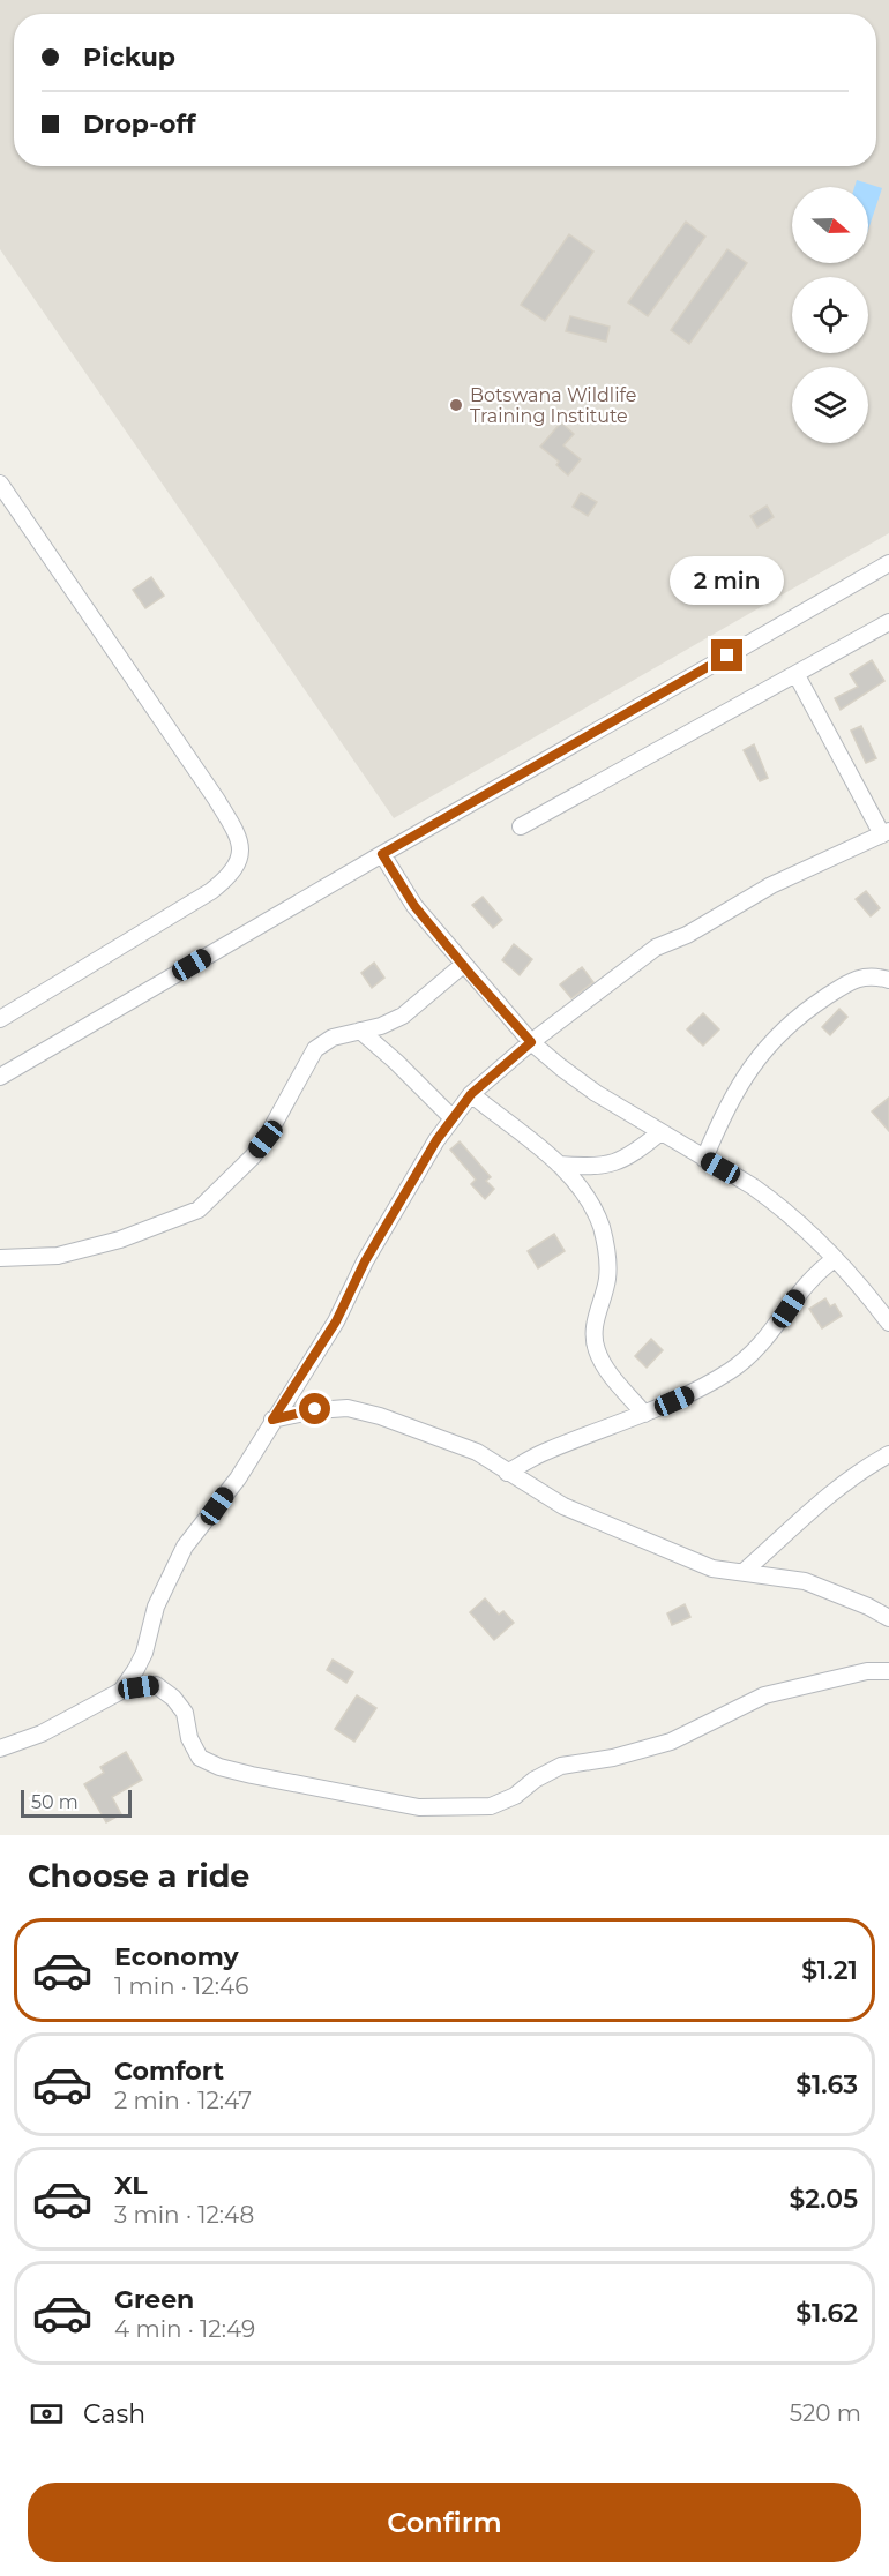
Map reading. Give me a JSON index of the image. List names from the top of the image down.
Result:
{
  "places": ["Botswana Wildlife Training Institute"],
  "scale_bar": "50 m",
  "north": "right",
  "page": {
    "banner": ["Pickup", "Drop-off"],
    "bubble": "2 min",
    "scale": "50 m",
    "heading": "Choose a ride",
    "list": [
      {
        "name": "Economy",
        "note": "1 min · 12:46",
        "value": "$1.21"
      },
      {
        "name": "Comfort",
        "note": "2 min · 12:47",
        "value": "$1.63"
      },
      {
        "name": "XL",
        "note": "3 min · 12:48",
        "value": "$2.05"
      },
      {
        "name": "Green",
        "note": "4 min · 12:49",
        "value": "$1.62"
      }
    ],
    "pay": ["Cash", "520 m"],
    "buttons": "Confirm"
  }
}
